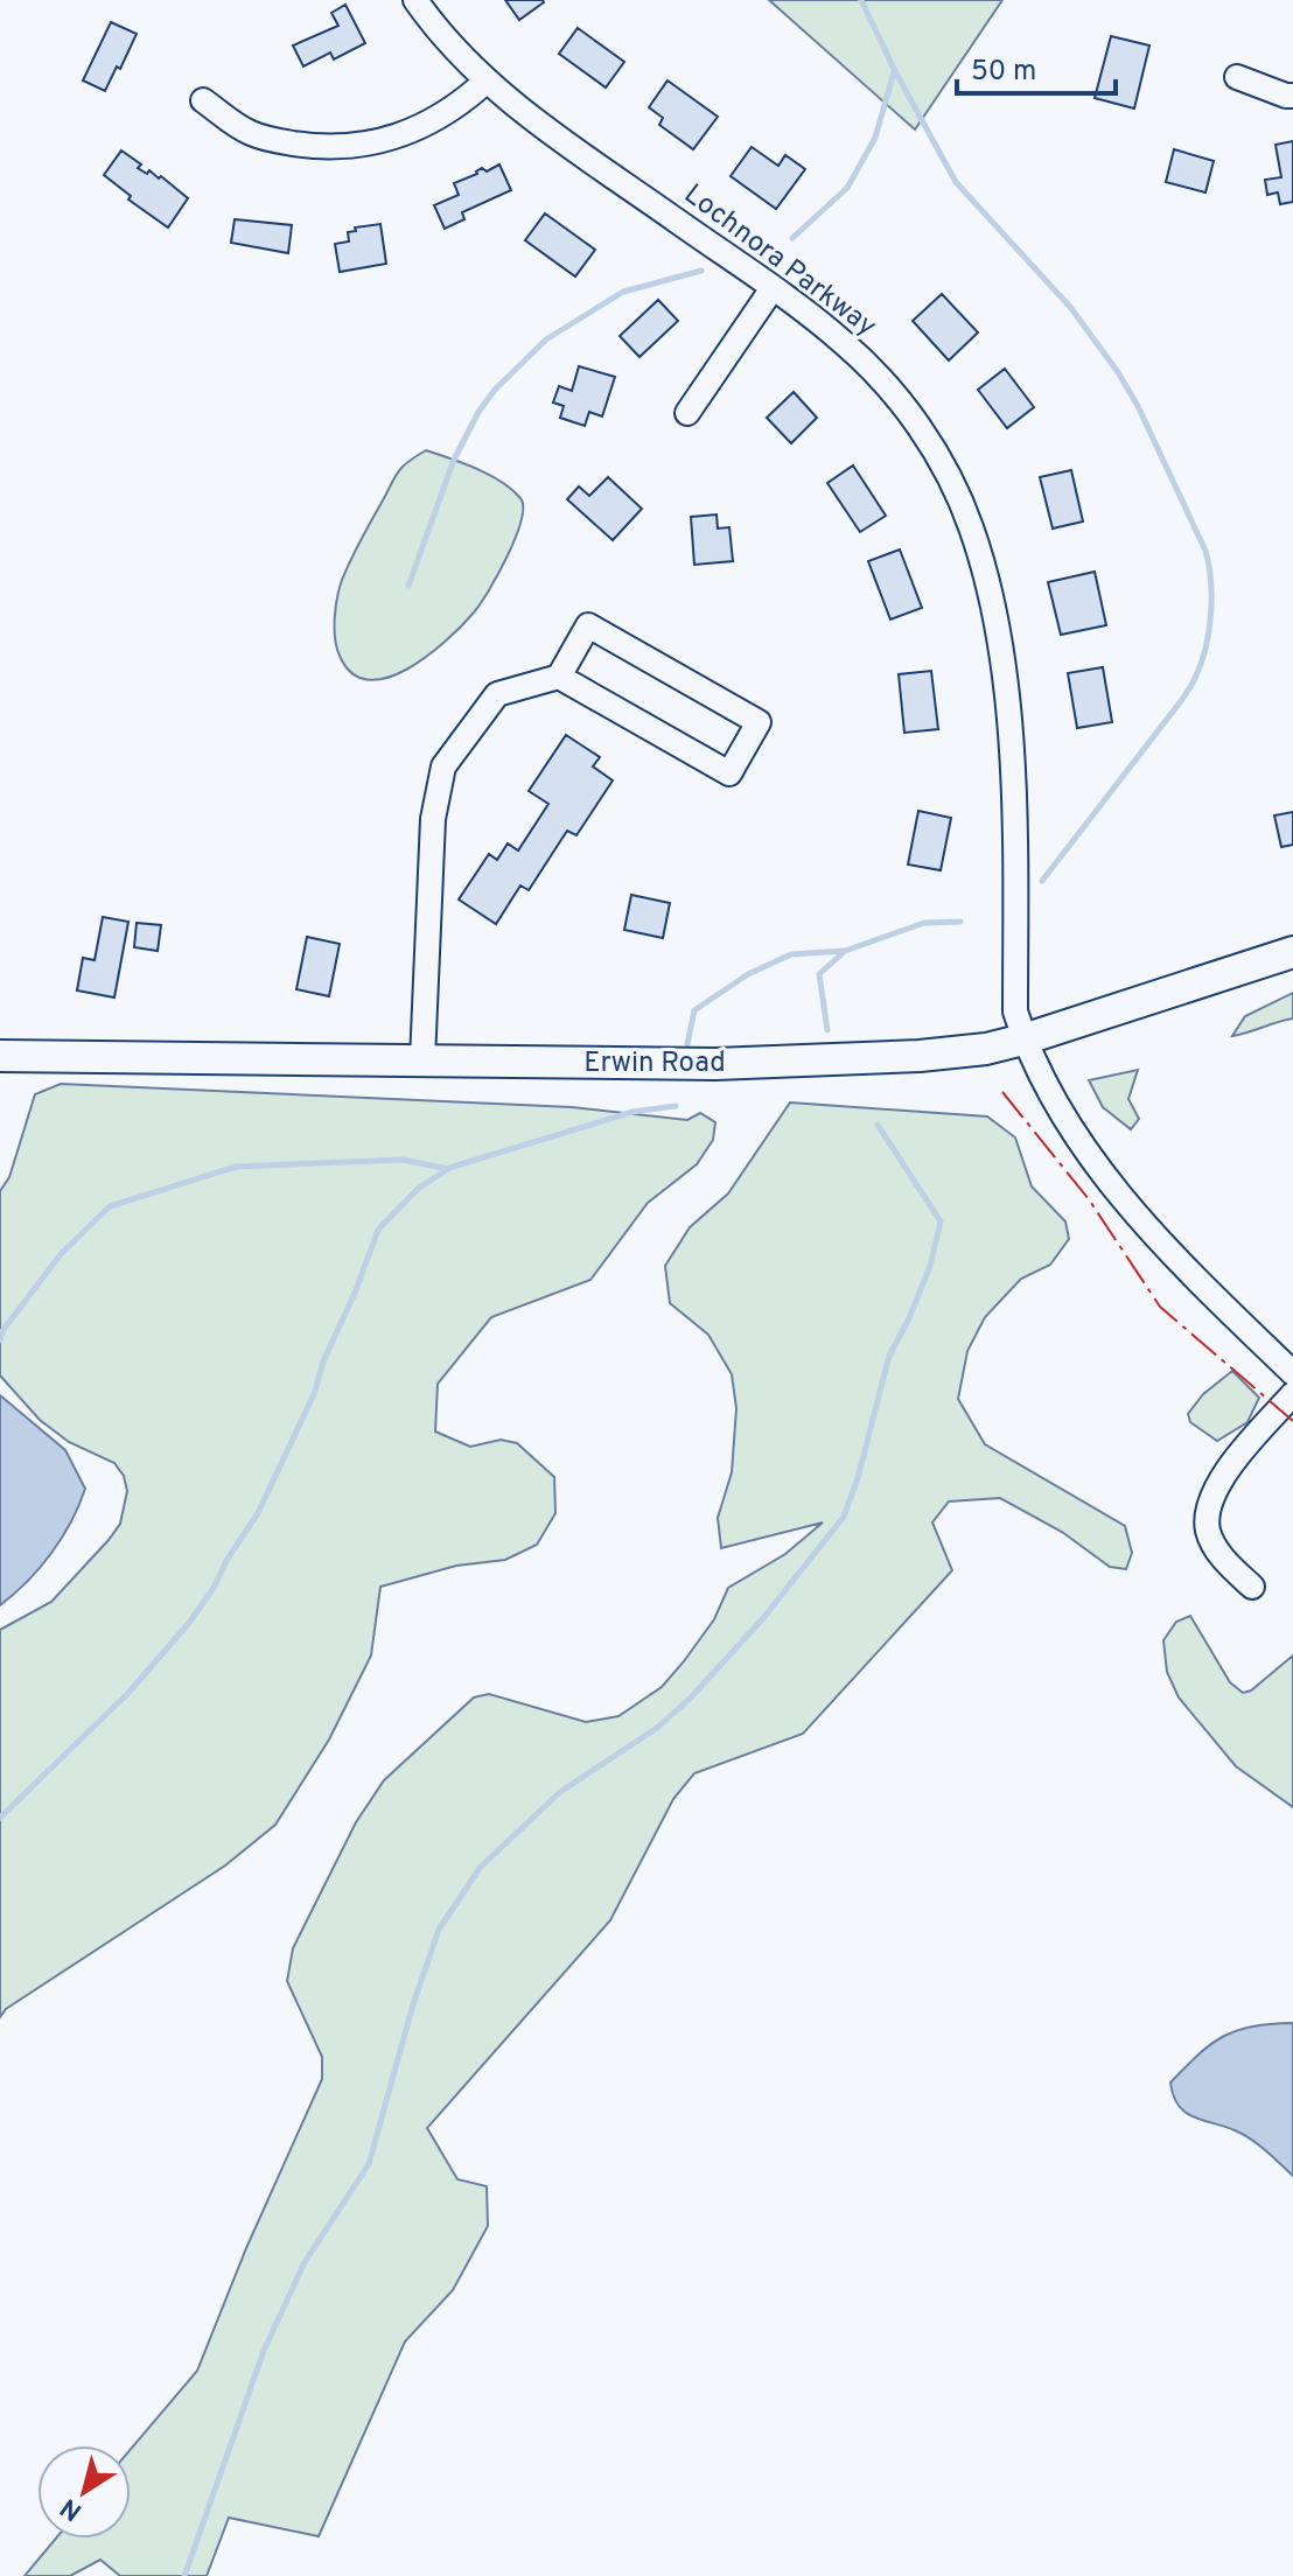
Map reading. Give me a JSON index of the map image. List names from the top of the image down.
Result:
{
  "streets": {
    "main road": ["Erwin Road"],
    "street": ["Lochnora Parkway"]
  },
  "crossings": [
    ["Lochnora Parkway", "Erwin Road"]
  ],
  "scale_bar": "50 m",
  "north": "bottom left"
}
